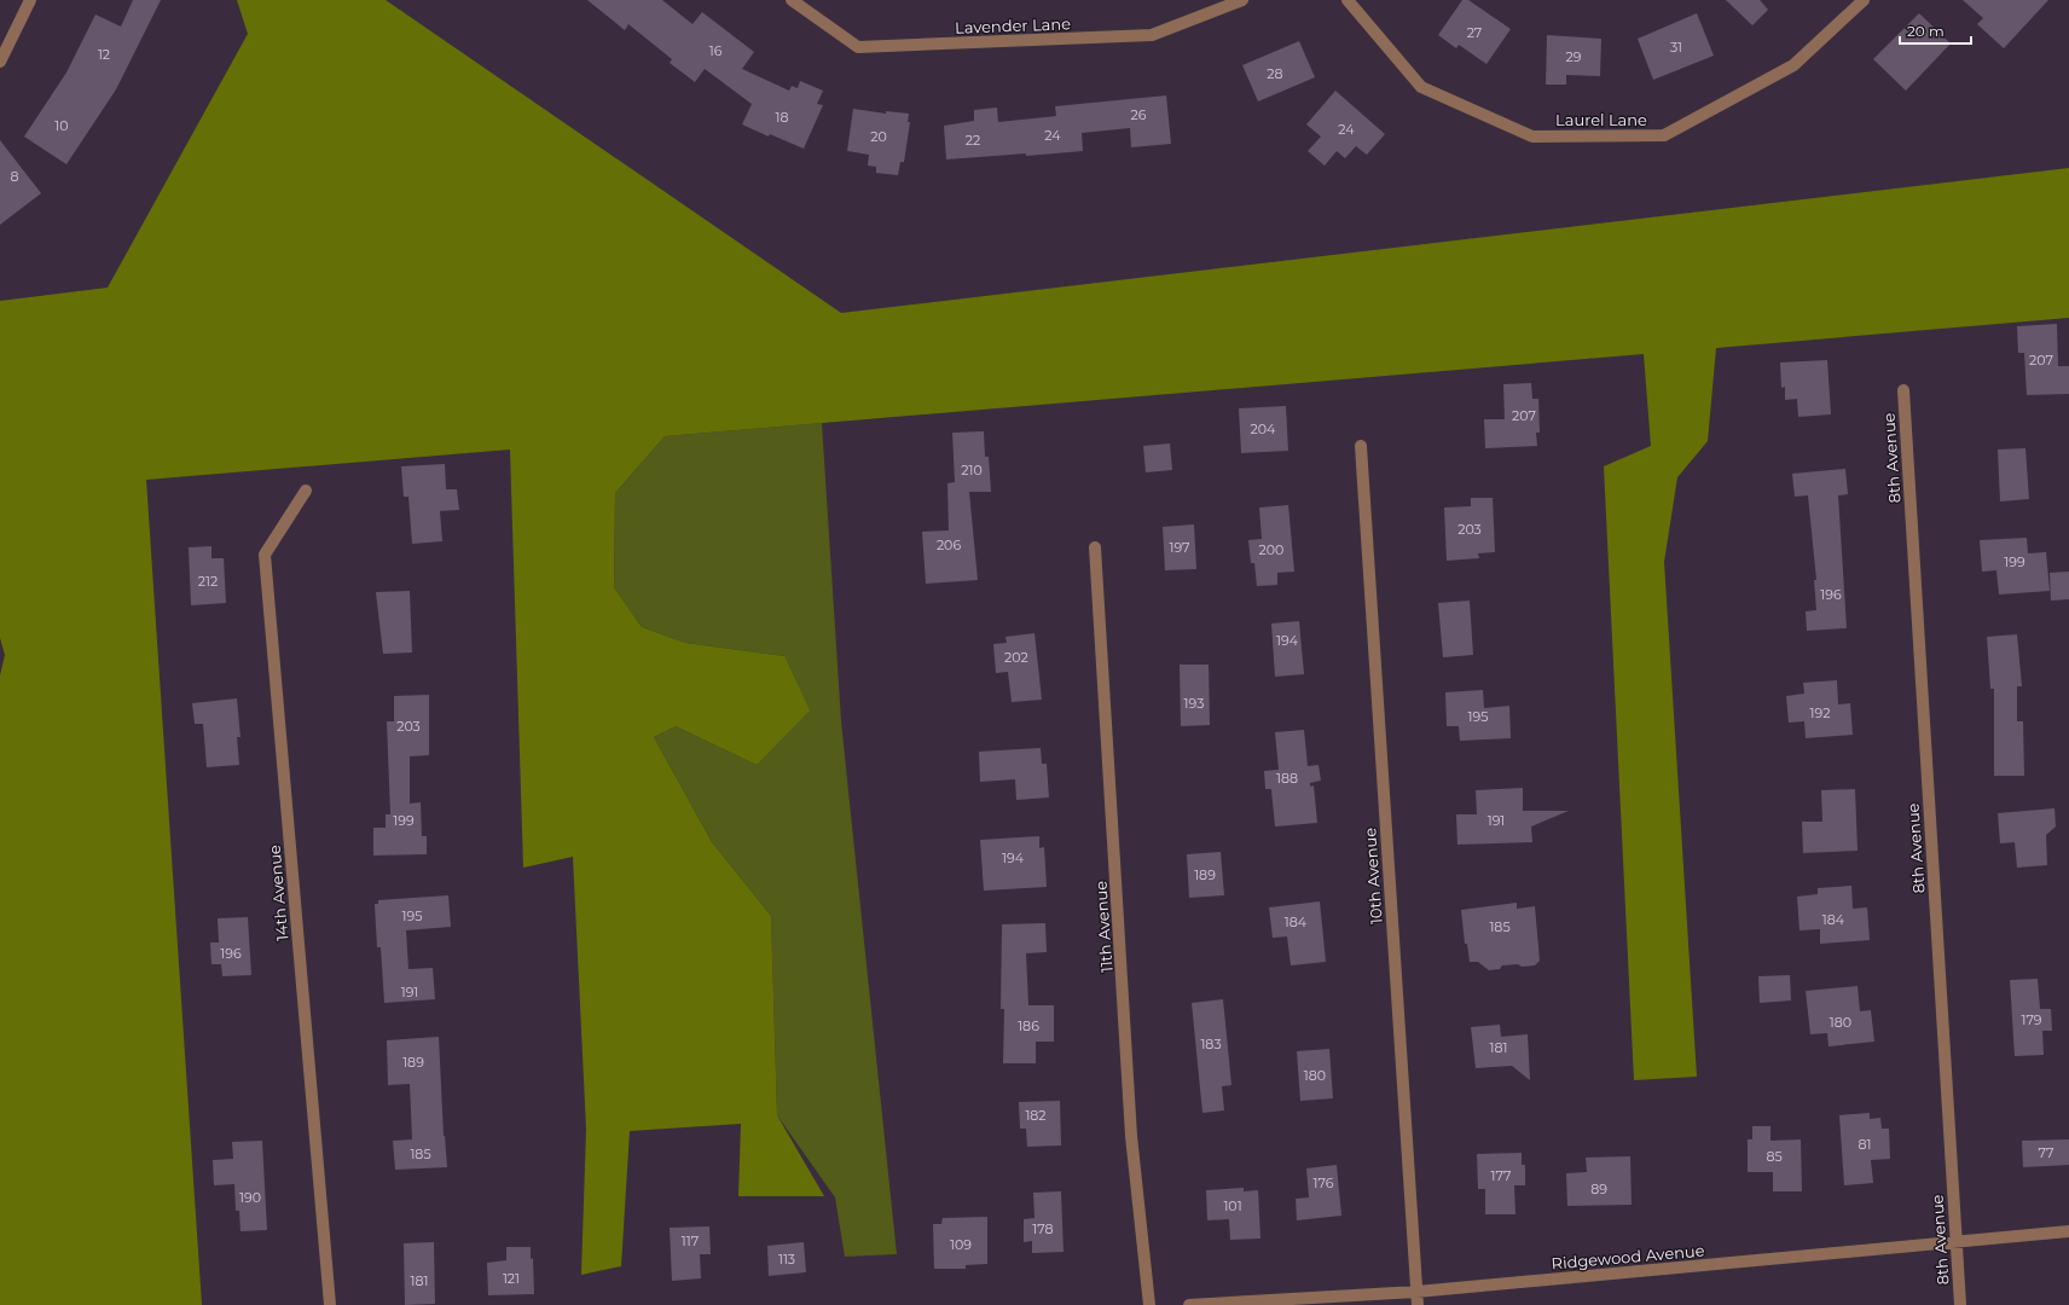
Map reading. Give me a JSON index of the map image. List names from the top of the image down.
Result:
{
  "streets": {
    "street": [
      "Lavender Lane",
      "Laurel Lane",
      "8th Avenue",
      "10th Avenue",
      "14th Avenue",
      "11th Avenue",
      "Ridgewood Avenue"
    ]
  },
  "crossings": [
    ["8th Avenue", "Ridgewood Avenue"],
    ["10th Avenue", "Ridgewood Avenue"]
  ],
  "house_numbers": [
    "27",
    "31",
    "16",
    "12",
    "29",
    "28",
    "26",
    "18",
    "10",
    "24",
    "24",
    "20",
    "22",
    "8",
    "207",
    "207",
    "204",
    "210",
    "203",
    "206",
    "197",
    "200",
    "199",
    "212",
    "196",
    "194",
    "202",
    "193",
    "192",
    "195",
    "203",
    "188",
    "199",
    "191",
    "194",
    "189",
    "195",
    "184",
    "184",
    "185",
    "196",
    "191",
    "179",
    "180",
    "186",
    "183",
    "181",
    "189",
    "180",
    "182",
    "81",
    "77",
    "185",
    "85",
    "177",
    "176",
    "89",
    "190",
    "101",
    "178",
    "117",
    "109",
    "113",
    "121",
    "181"
  ],
  "scale_bar": "20 m"
}
